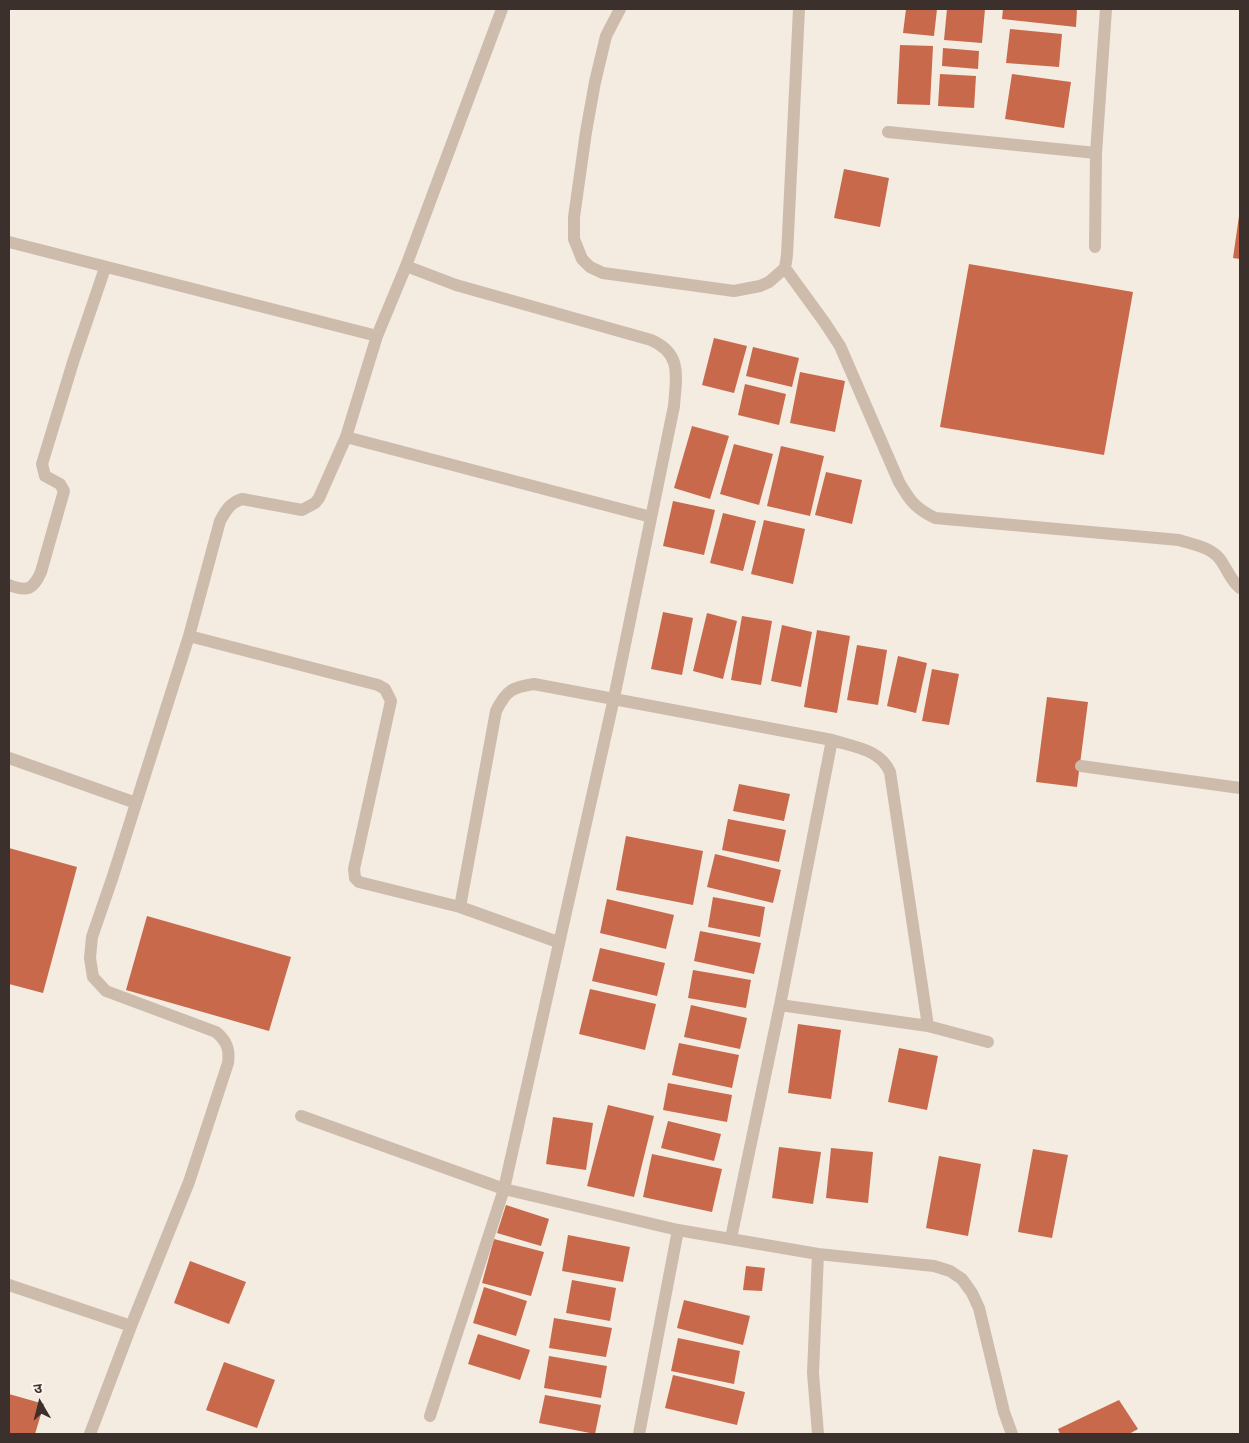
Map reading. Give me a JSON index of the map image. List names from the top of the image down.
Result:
{
  "north": "top"
}
